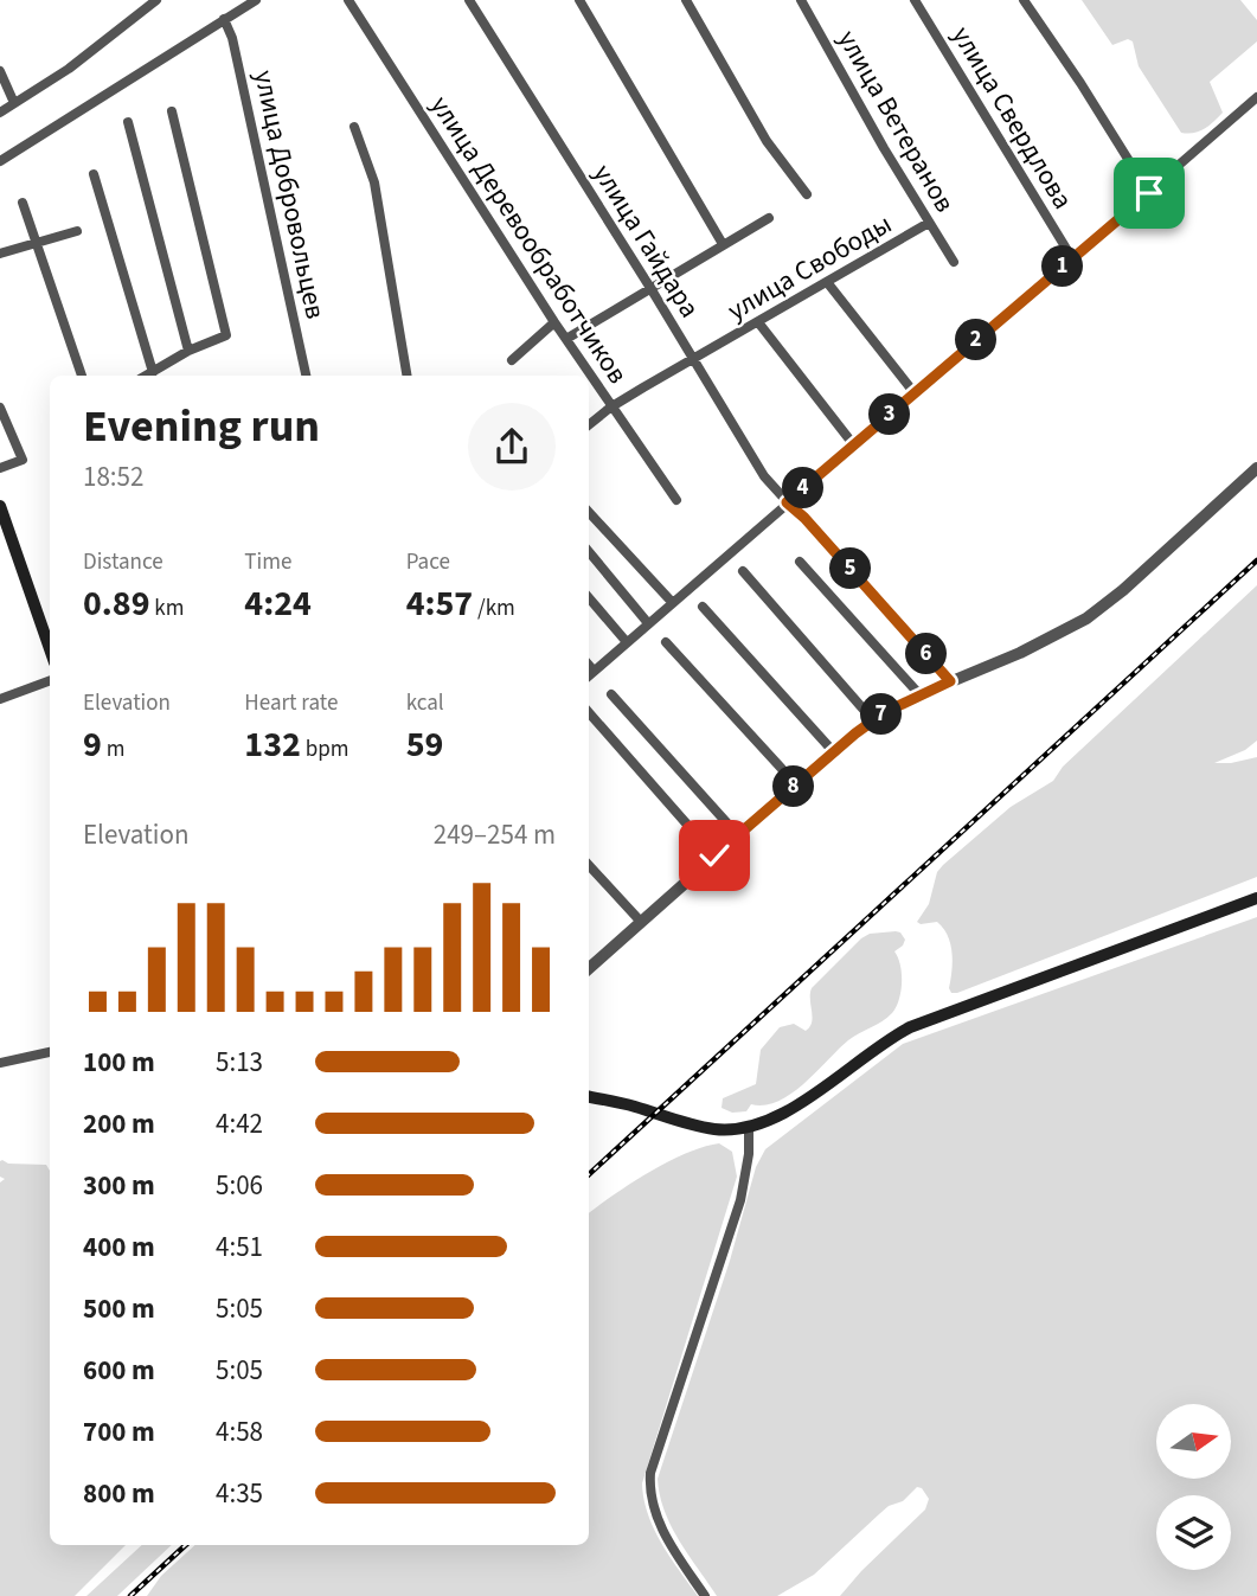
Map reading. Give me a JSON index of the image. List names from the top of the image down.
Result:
{
  "streets": {
    "street": [
      "улица Свердлова",
      "улица Ветеранов",
      "улица Добровольцев",
      "улица Деревообработчиков",
      "улица Гайдара",
      "улица Свободы"
    ]
  },
  "crossings": [
    ["улица Ветеранов", "улица Свободы"],
    ["улица Деревообработчиков", "улица Свободы"],
    ["улица Гайдара", "улица Свободы"]
  ],
  "north": "right",
  "page": {
    "pins": [
      "1",
      "2",
      "3",
      "4",
      "5",
      "6",
      "7",
      "8"
    ],
    "heading": ["Evening run", "18:52"],
    "stats": [
      ["Distance", "0.89 km"],
      ["Time", "4:24"],
      ["Pace", "4:57 /km"],
      ["Elevation", "9 m"],
      ["Heart rate", "132 bpm"],
      ["kcal", "59"]
    ],
    "chart": ["Elevation", "249–254 m"],
    "list": [
      {
        "name": "100 m",
        "note": "5:13"
      },
      {
        "name": "200 m",
        "note": "4:42"
      },
      {
        "name": "300 m",
        "note": "5:06"
      },
      {
        "name": "400 m",
        "note": "4:51"
      },
      {
        "name": "500 m",
        "note": "5:05"
      },
      {
        "name": "600 m",
        "note": "5:05"
      },
      {
        "name": "700 m",
        "note": "4:58"
      },
      {
        "name": "800 m",
        "note": "4:35"
      }
    ]
  }
}
